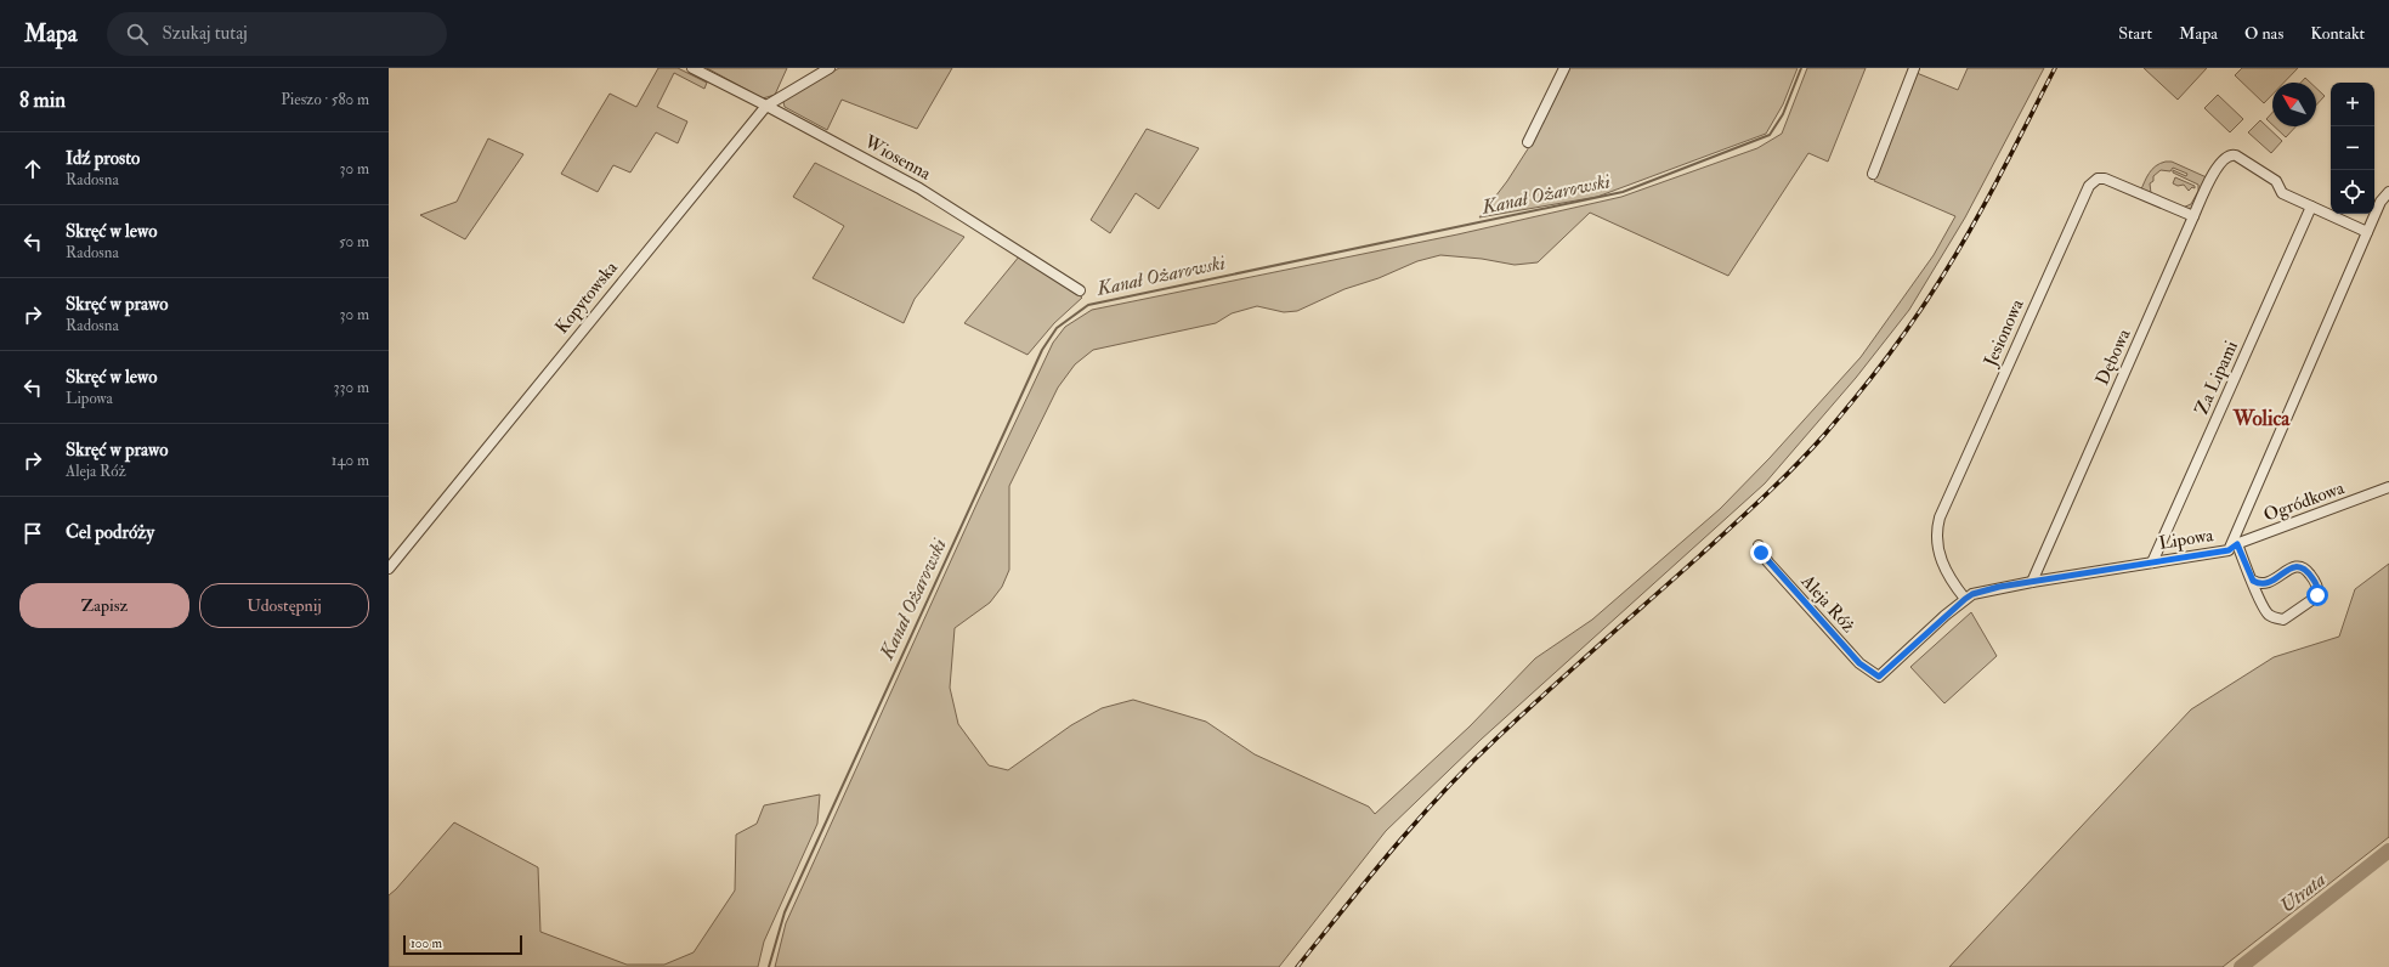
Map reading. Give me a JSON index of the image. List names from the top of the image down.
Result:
{
  "streets": {
    "street": [
      "Wiosenna",
      "Kopytowska",
      "Jesionowa",
      "Dębowa",
      "Za Lipami",
      "Ogródkowa",
      "Lipowa",
      "Aleja Róż"
    ]
  },
  "crossings": [
    ["Wiosenna", "Kopytowska"],
    ["Jesionowa", "Dębowa"],
    ["Jesionowa", "Lipowa"],
    ["Dębowa", "Za Lipami"],
    ["Dębowa", "Lipowa"],
    ["Za Lipami", "Lipowa"],
    ["Ogródkowa", "Lipowa"],
    ["Lipowa", "Aleja Róż"]
  ],
  "districts": ["Wolica"],
  "water": ["Kanał Ożarowski", "Utrata"],
  "scale_bar": "100 m",
  "north": "top left",
  "page": {
    "header": "Mapa",
    "search": "Szukaj tutaj",
    "nav": [
      "Start",
      "Mapa",
      "O nas",
      "Kontakt"
    ],
    "heading": ["8 min", "Pieszo · 580 m"],
    "map_buttons": ["+", "−"],
    "list": [
      ["Idź prosto", "Radosna", "30 m"],
      ["Skręć w lewo", "Radosna", "50 m"],
      ["Skręć w prawo", "Radosna", "30 m"],
      ["Skręć w lewo", "Lipowa", "330 m"],
      ["Skręć w prawo", "Aleja Róż", "140 m"],
      "Cel podróży"
    ],
    "buttons": ["Zapisz", "Udostępnij"],
    "scale": "100 m"
  }
}
